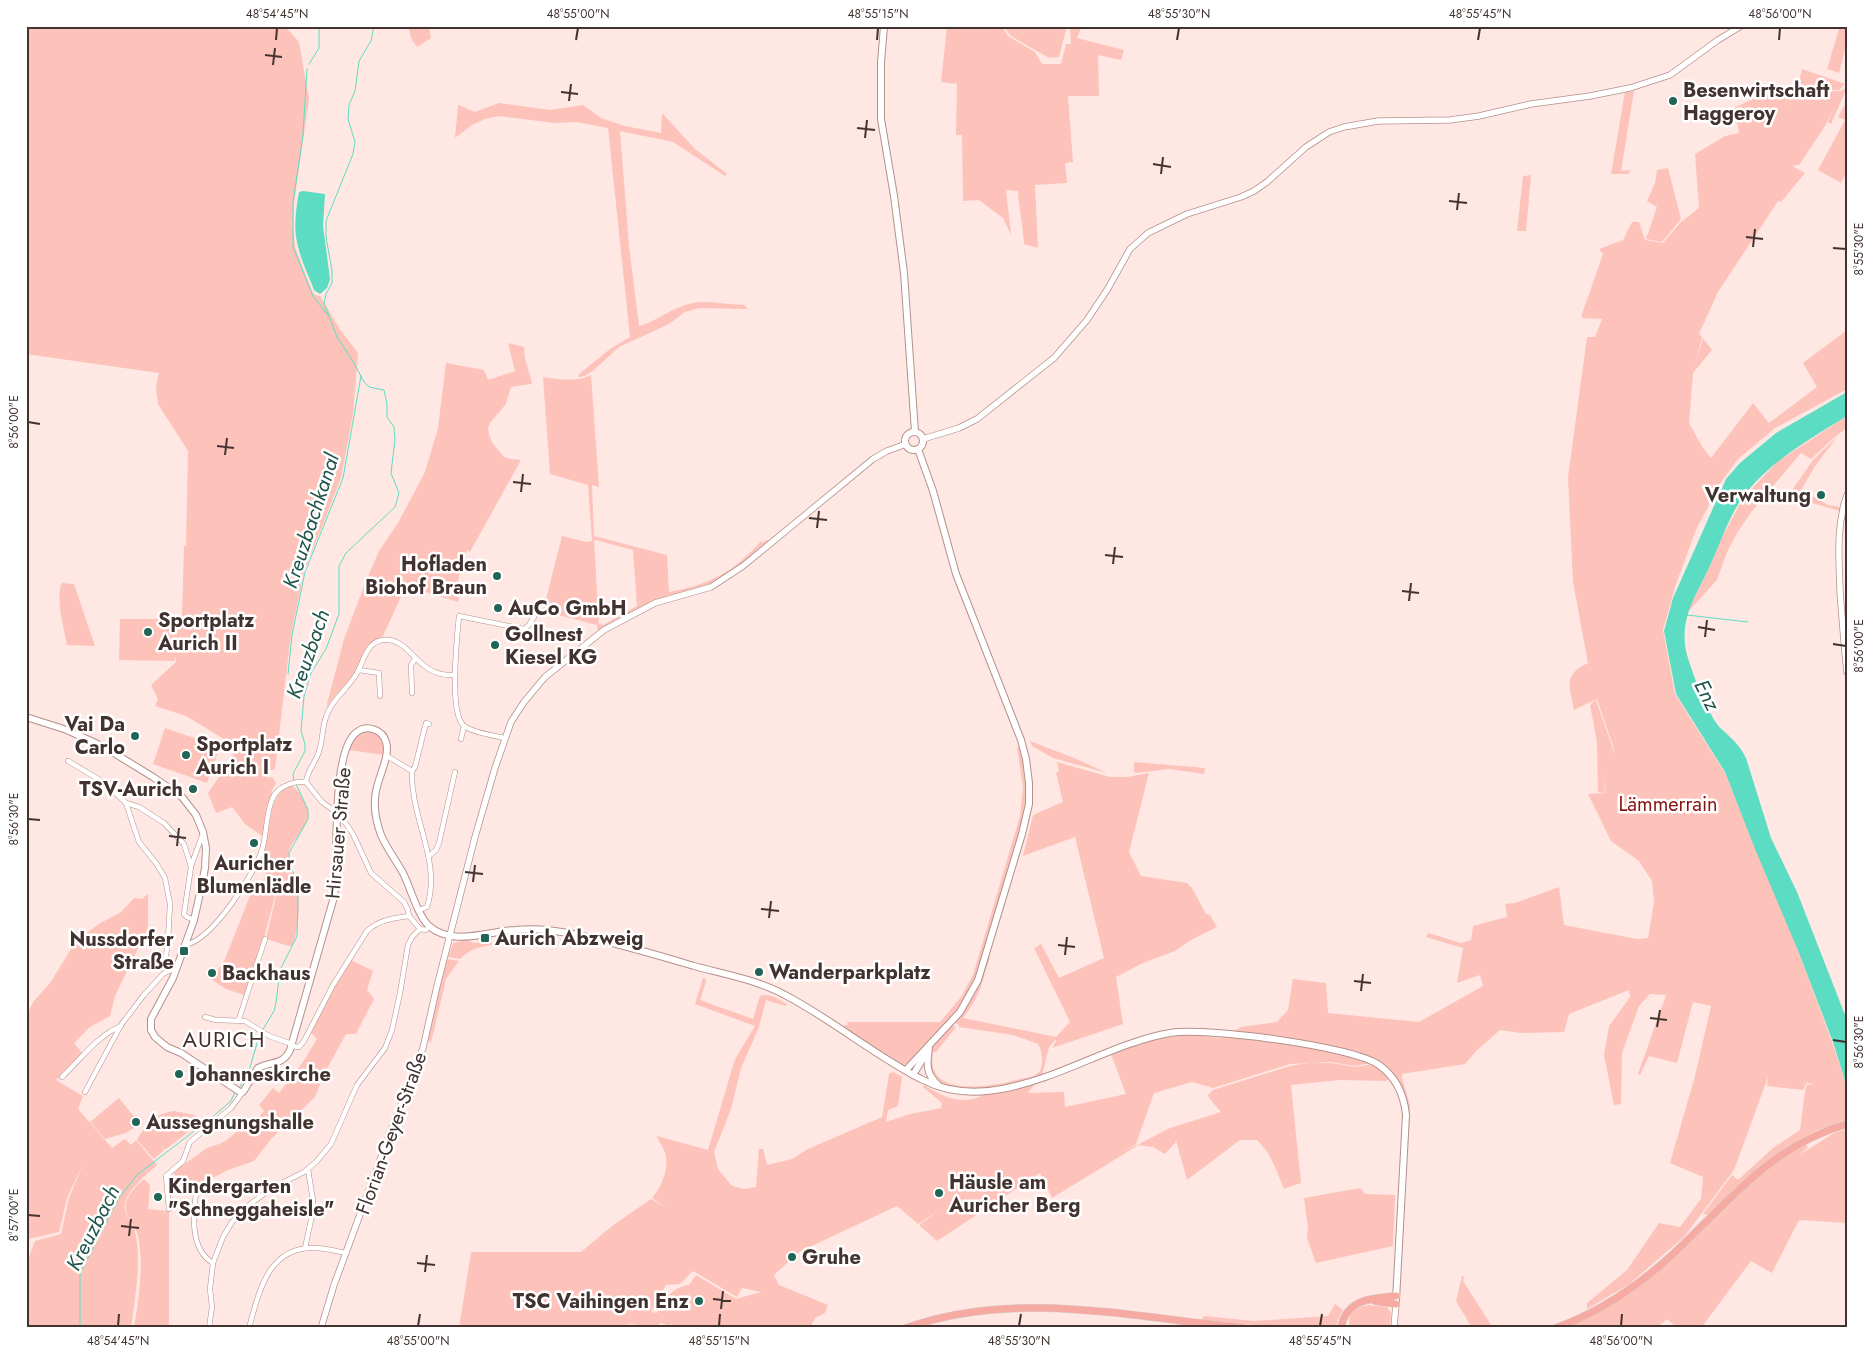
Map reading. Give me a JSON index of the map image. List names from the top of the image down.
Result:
{
  "streets": {
    "main road": ["Hirsauer Straße"],
    "street": ["Florian-Geyer-Straße"]
  },
  "crossings": [
    ["Hirsauer Straße", "Florian-Geyer-Straße"]
  ],
  "districts": ["AURICH"],
  "water": ["Kreuzbachkanal", "Kreuzbach", "Enz"],
  "parks": ["Lämmerrain"],
  "places": {
    "other": [
      "Besenwirtschaft Haggeroy",
      "Verwaltung",
      "Hofladen Biohof Braun",
      "AuCo GmbH",
      "Sportplatz Aurich II",
      "Gollnest Kiesel KG",
      "Vai Da Carlo",
      "Sportplatz Aurich I",
      "TSV-Aurich",
      "Auricher Blumenlädle",
      "Wanderparkplatz",
      "Backhaus",
      "Johanneskirche",
      "Aussegnungshalle",
      "Häusle am Auricher Berg",
      "Kindergarten \"Schneggaheisle\"",
      "Gruhe",
      "TSC Vaihingen Enz"
    ],
    "transit": ["Aurich Abzweig", "Nussdorfer Straße"]
  },
  "coordinates": [
    "48°54'45\"N",
    "48°55'00\"N",
    "48°55'15\"N",
    "48°55'30\"N",
    "48°55'45\"N",
    "48°56'00\"N",
    "8°55'30\"E",
    "8°56'00\"E",
    "8°56'30\"E",
    "8°57'00\"E"
  ]
}
